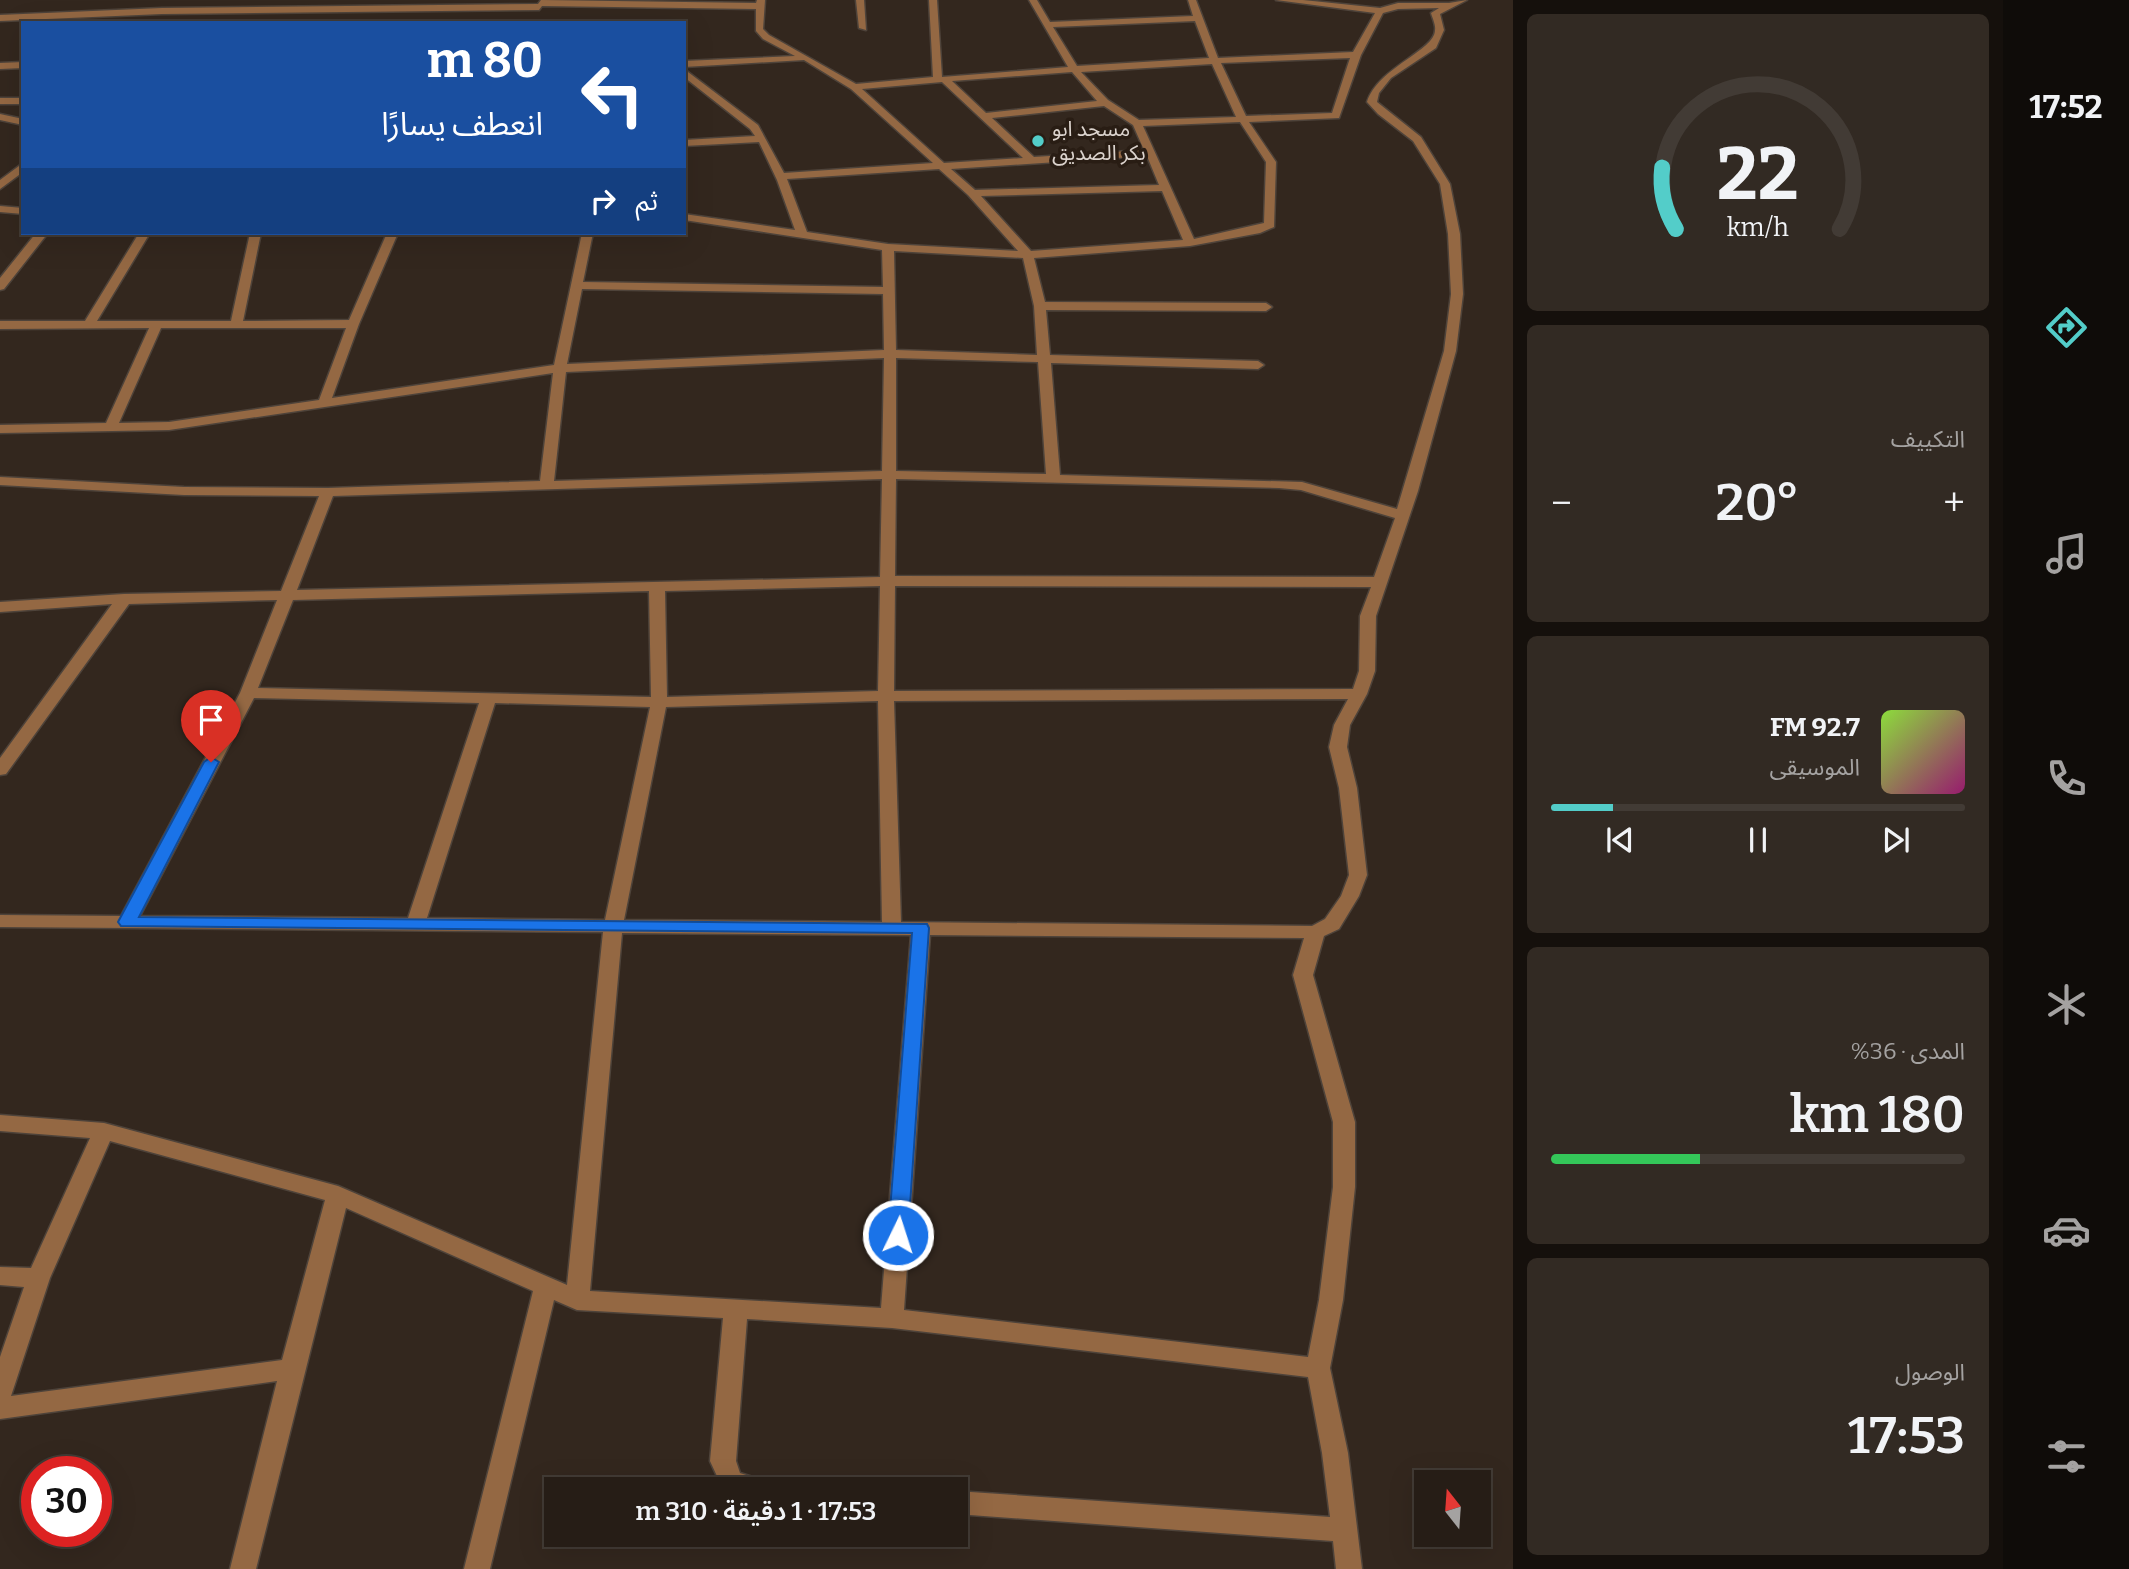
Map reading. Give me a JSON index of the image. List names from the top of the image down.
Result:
{
  "places": ["مسجد ابو بكر الصديق"],
  "north": "top",
  "page": {
    "tabs": "17:52",
    "turn": ["80 m", "انعطف يسارًا"],
    "then": "ثم",
    "tile": [
      "التكييف",
      ["المدى · 36%", "180 km"],
      ["الوصول", "17:53"]
    ],
    "heat": ["−", "20°", "+"],
    "song": ["92.7 FM", "الموسيقى"],
    "limit": "30",
    "trip": "17:53 · 1 دقيقة · 310 m",
    "gauge": ["22", "km/h"]
  }
}
